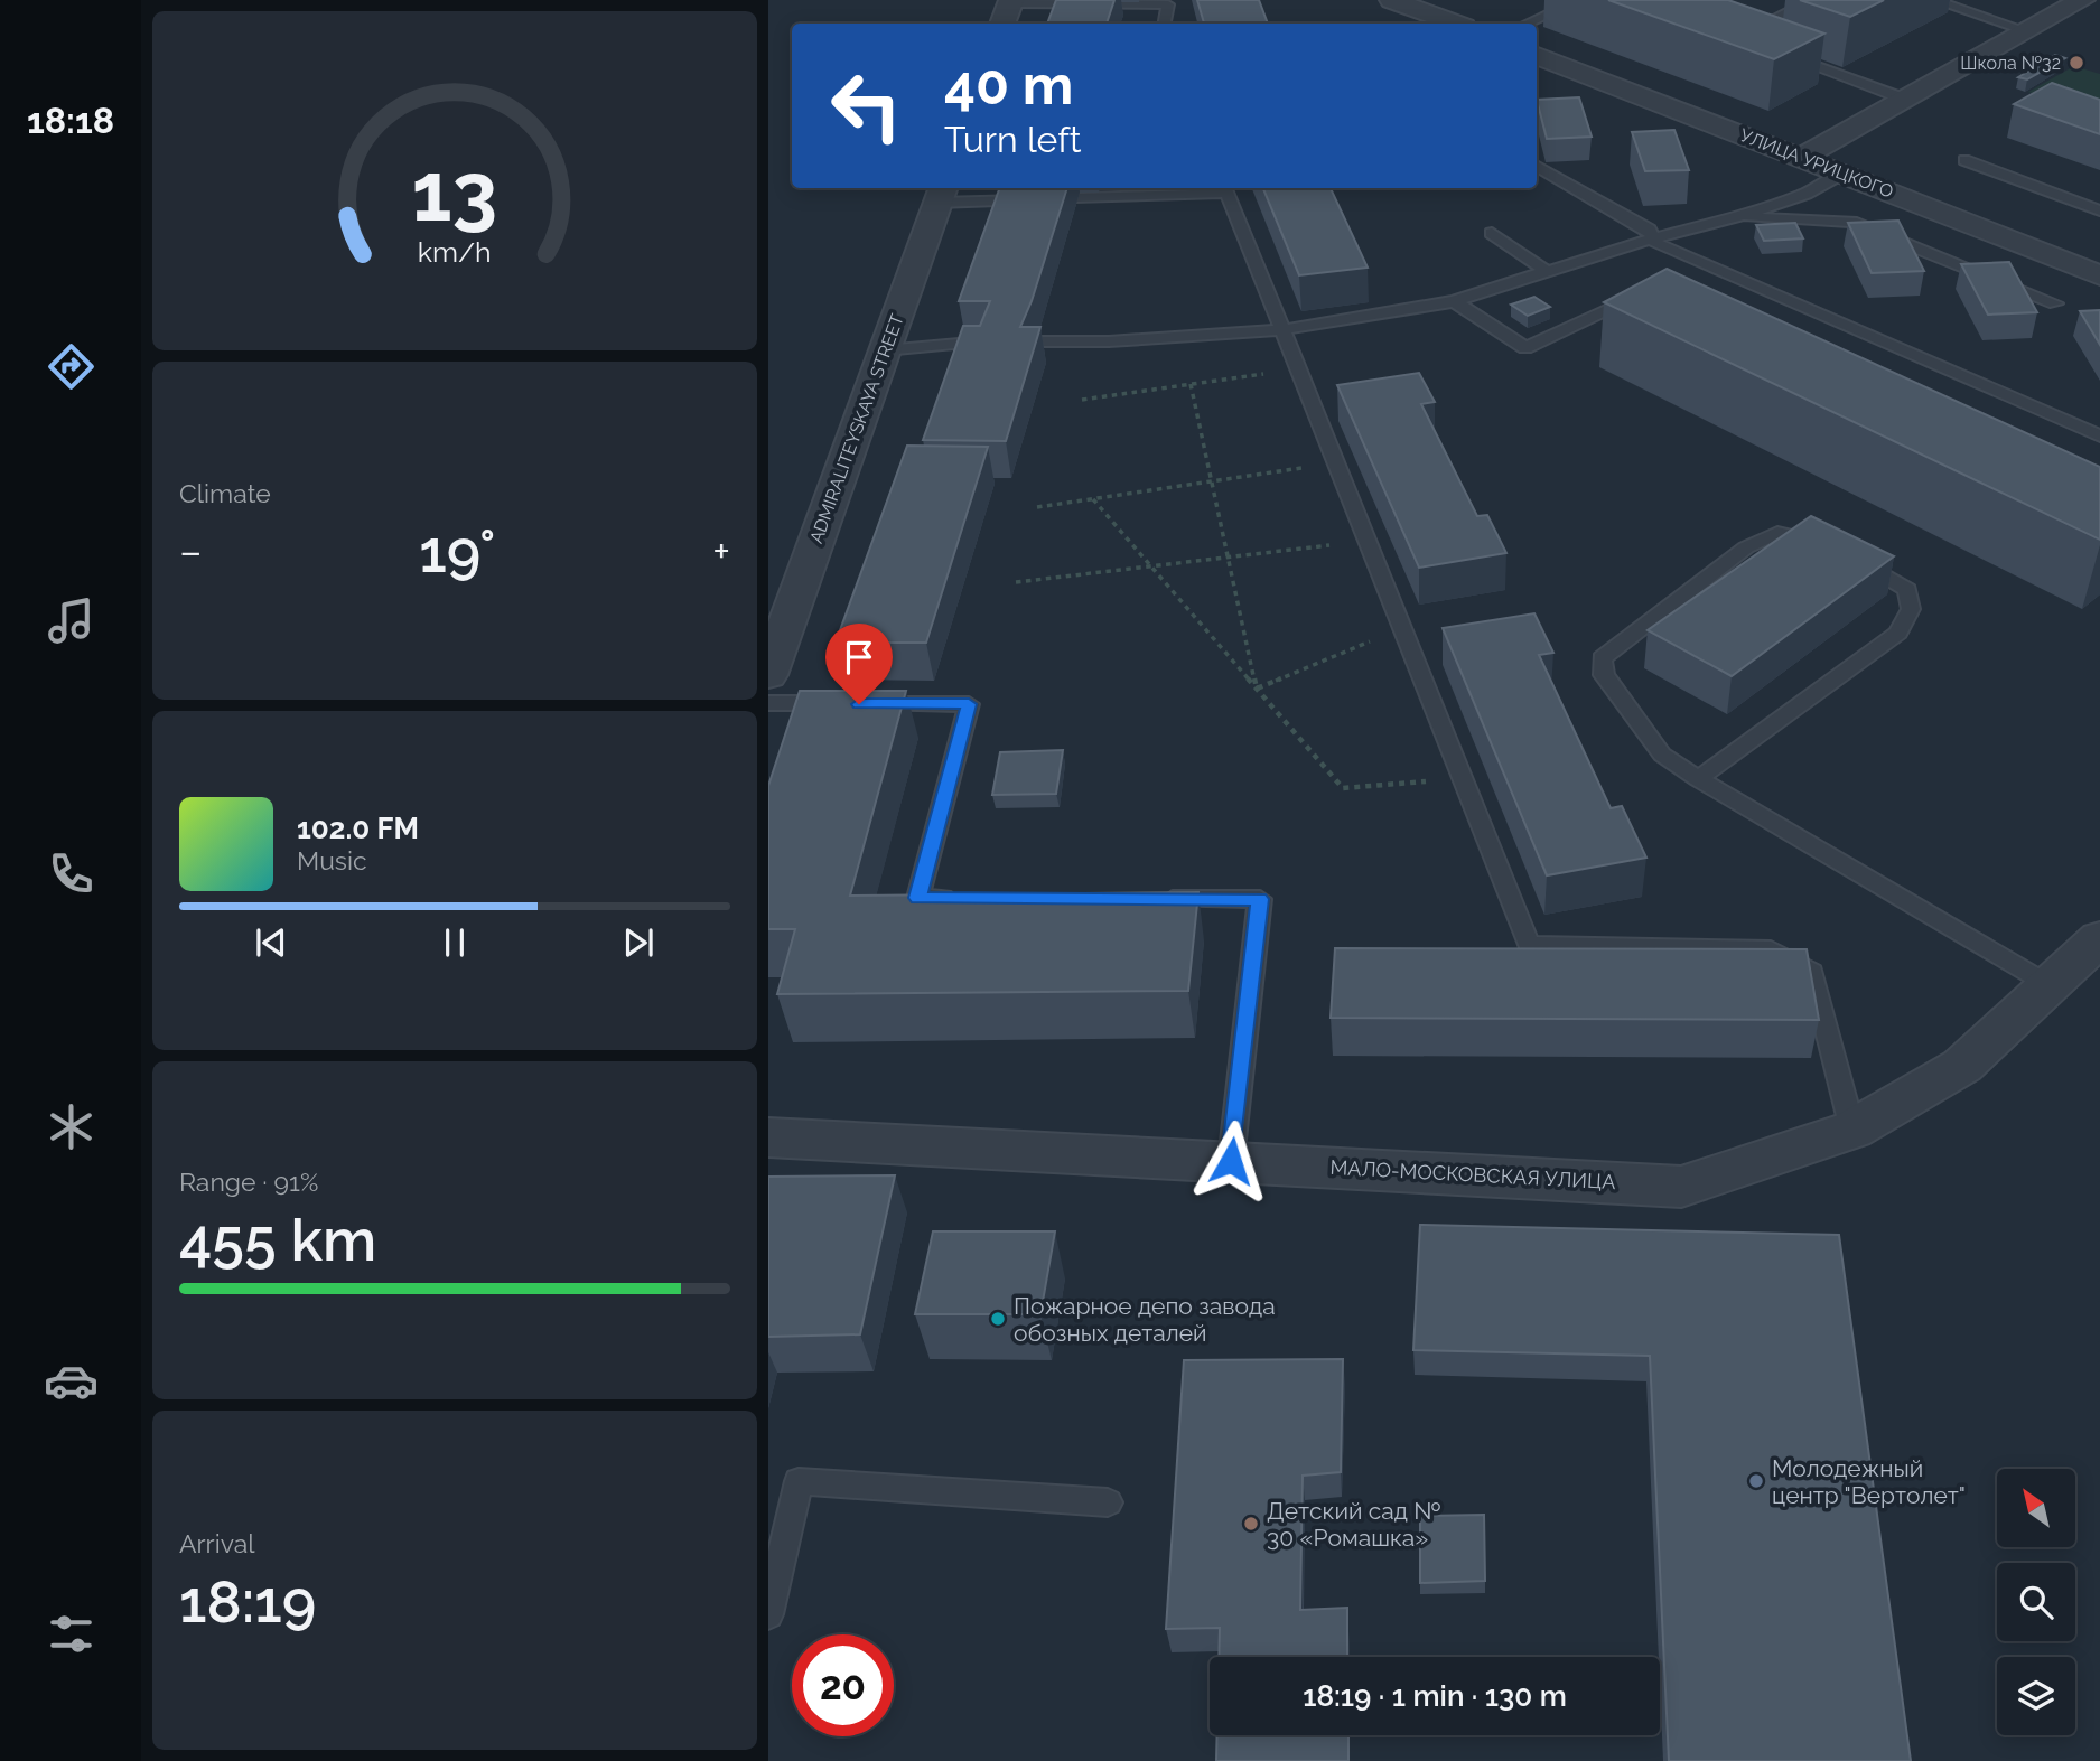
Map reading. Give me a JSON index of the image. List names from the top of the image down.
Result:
{
  "streets": {
    "street": ["УЛИЦА УРИЦКОГО", "ADMIRALITEYSKAYA STREET", "МАЛО-МОСКОВСКАЯ УЛИЦА"]
  },
  "places": [
    "Школа №32",
    "Пожарное депо завода обозных деталей",
    "Молодежный центр \"Вертолет\"",
    "Детский сад № 30 «Ромашка»"
  ],
  "north": "top left",
  "page": {
    "tabs": "18:18",
    "turn": ["40 m", "Turn left"],
    "tile": [
      "Climate",
      ["Range · 91%", "455 km"],
      ["Arrival", "18:19"]
    ],
    "heat": ["−", "19°", "+"],
    "song": ["102.0 FM", "Music"],
    "limit": "20",
    "trip": "18:19 · 1 min · 130 m",
    "gauge": ["13", "km/h"]
  }
}
